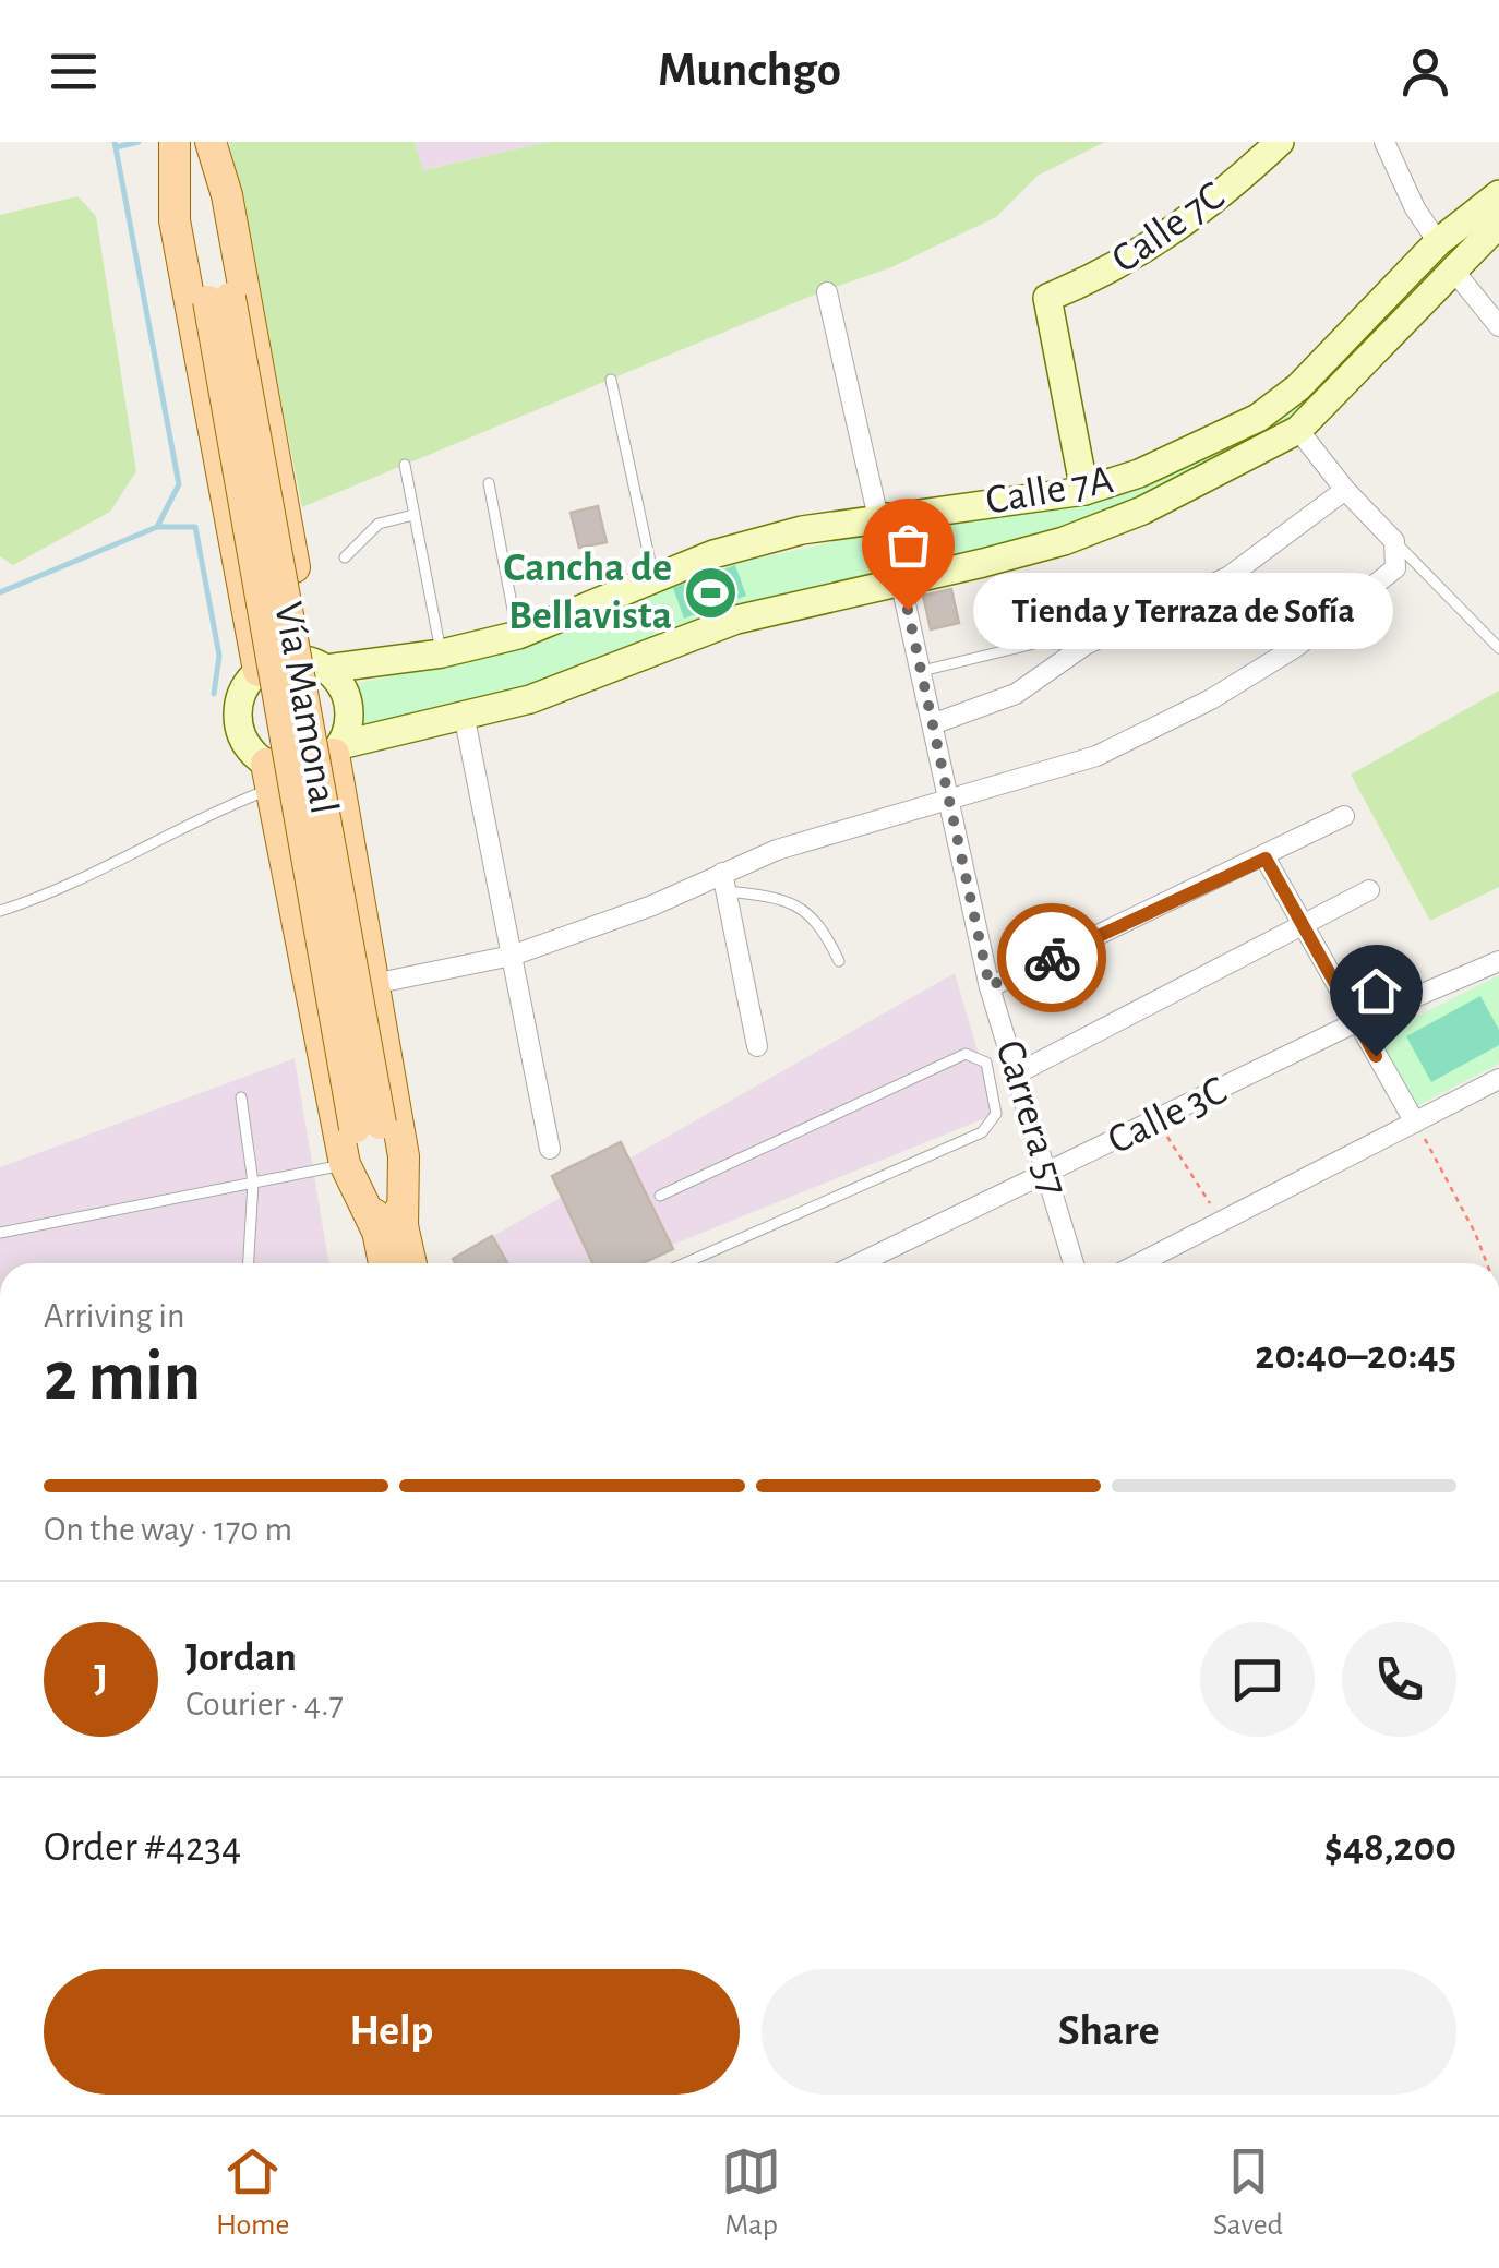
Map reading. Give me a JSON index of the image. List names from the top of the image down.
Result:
{
  "streets": {
    "main road": ["Vía Mamonal"],
    "street": [
      "Calle 7C",
      "Calle 7A",
      "Calle 3C",
      "Carrera 57"
    ]
  },
  "crossings": [
    ["Calle 7C", "Calle 7A"],
    ["Calle 7A", "Carrera 57"],
    ["Calle 3C", "Carrera 57"]
  ],
  "places": {
    "sports": ["Cancha de Bellavista"],
    "other": ["Tienda y Terraza de Sofía"]
  },
  "page": {
    "header": "Munchgo",
    "bubble": "Tienda y Terraza de Sofía",
    "heading": ["2 min", "Arriving in", "20:40–20:45"],
    "panel": [
      "Jordan",
      "Courier · 4.7",
      "Order #4234",
      "$48,200"
    ],
    "bar": "On the way · 170 m",
    "round": "J",
    "buttons": ["Help", "Share"],
    "tabs": ["Home", "Map", "Saved"]
  }
}
